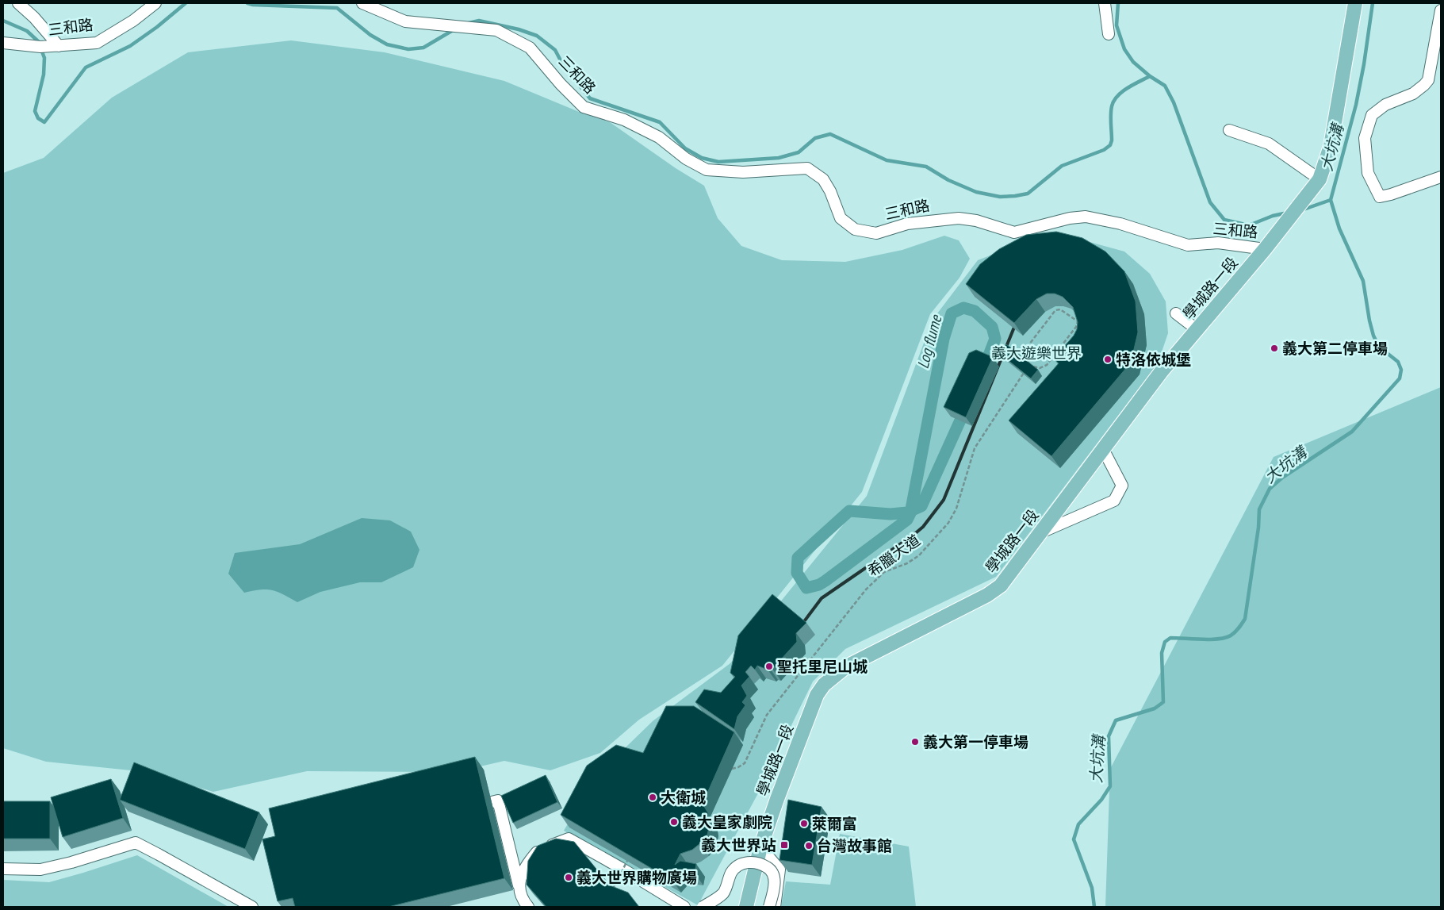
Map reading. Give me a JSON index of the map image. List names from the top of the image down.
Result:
{
  "streets": {
    "main road": ["三和路", "學城路一段"],
    "path": ["希臘大道"]
  },
  "crossings": [
    ["三和路", "學城路一段"]
  ],
  "water": ["大坑溝", "Log flume"],
  "parks": ["義大遊樂世界"],
  "places": {
    "other": [
      "義大第二停車場",
      "特洛依城堡",
      "聖托里尼山城",
      "義大第一停車場",
      "大衛城",
      "義大皇家劇院",
      "萊爾富",
      "台灣故事館",
      "義大世界購物廣場"
    ],
    "transit": ["義大世界站"]
  }
}
